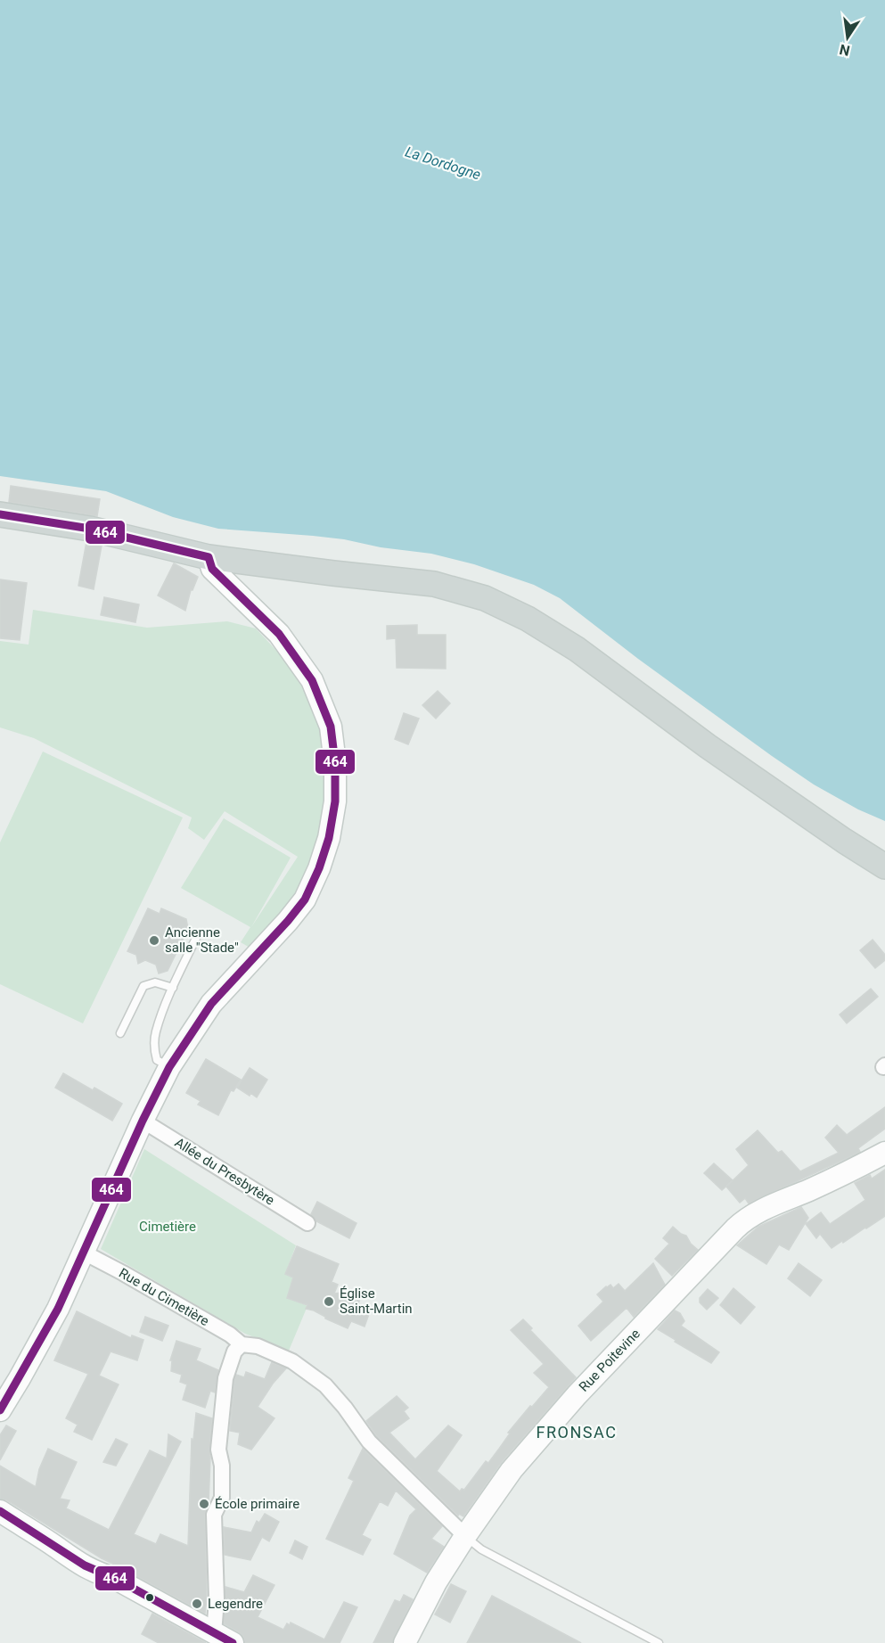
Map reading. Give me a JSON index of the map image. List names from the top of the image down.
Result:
{
  "streets": {
    "street": ["Allée du Presbytère", "Rue du Cimetière", "Rue Poitevine"]
  },
  "districts": ["FRONSAC"],
  "water": ["La Dordogne"],
  "parks": ["Cimetière"],
  "places": [
    "Ancienne salle \"Stade\"",
    "Église Saint-Martin",
    "École primaire",
    "Legendre"
  ],
  "lines": ["transit line 464"],
  "north": "bottom"
}
